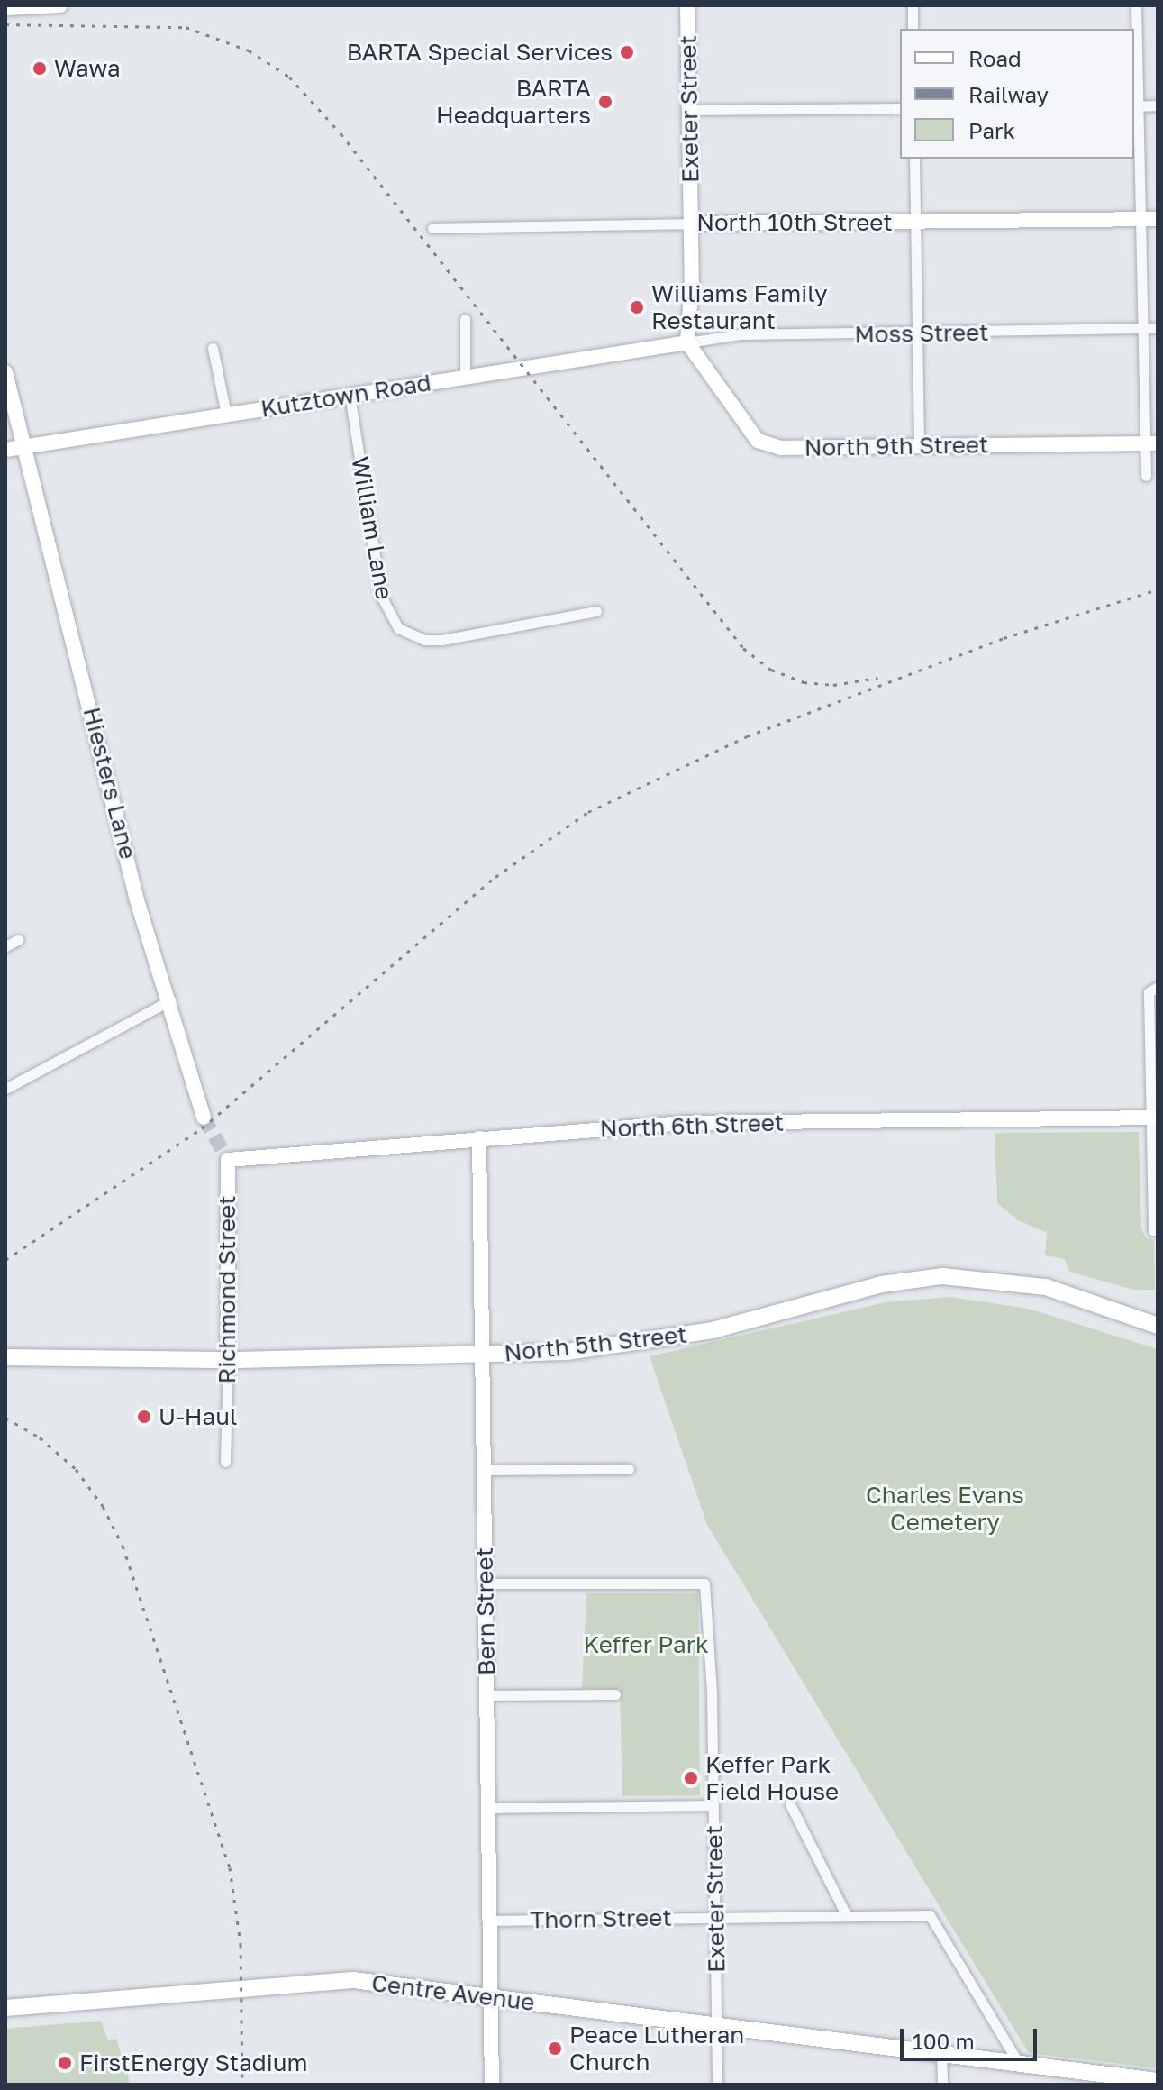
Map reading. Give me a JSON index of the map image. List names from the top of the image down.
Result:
{
  "streets": {
    "main road": ["North 5th Street", "Centre Avenue"],
    "street": [
      "Exeter Street",
      "North 10th Street",
      "Moss Street",
      "Kutztown Road",
      "North 9th Street",
      "William Lane",
      "Hiesters Lane",
      "North 6th Street",
      "Richmond Street",
      "Bern Street",
      "Thorn Street"
    ]
  },
  "crossings": [
    ["Exeter Street", "North 10th Street"],
    ["Exeter Street", "Moss Street"],
    ["Exeter Street", "Kutztown Road"],
    ["Exeter Street", "North 9th Street"],
    ["Exeter Street", "Bern Street"],
    ["Exeter Street", "Thorn Street"],
    ["Exeter Street", "Centre Avenue"],
    ["Moss Street", "Kutztown Road"],
    ["Moss Street", "North 9th Street"],
    ["Kutztown Road", "North 9th Street"],
    ["Kutztown Road", "William Lane"],
    ["Kutztown Road", "Hiesters Lane"],
    ["North 6th Street", "Richmond Street"],
    ["North 6th Street", "Bern Street"],
    ["Richmond Street", "North 5th Street"],
    ["North 5th Street", "Bern Street"],
    ["Bern Street", "Thorn Street"],
    ["Bern Street", "Centre Avenue"],
    ["Thorn Street", "Centre Avenue"]
  ],
  "parks": ["Charles Evans Cemetery", "Keffer Park"],
  "places": [
    "BARTA Special Services",
    "Wawa",
    "BARTA Headquarters",
    "Williams Family Restaurant",
    "U-Haul",
    "Keffer Park Field House",
    "Peace Lutheran Church",
    "FirstEnergy Stadium"
  ],
  "legend": ["Road", "Railway", "Park"],
  "scale_bar": "100 m"
}
